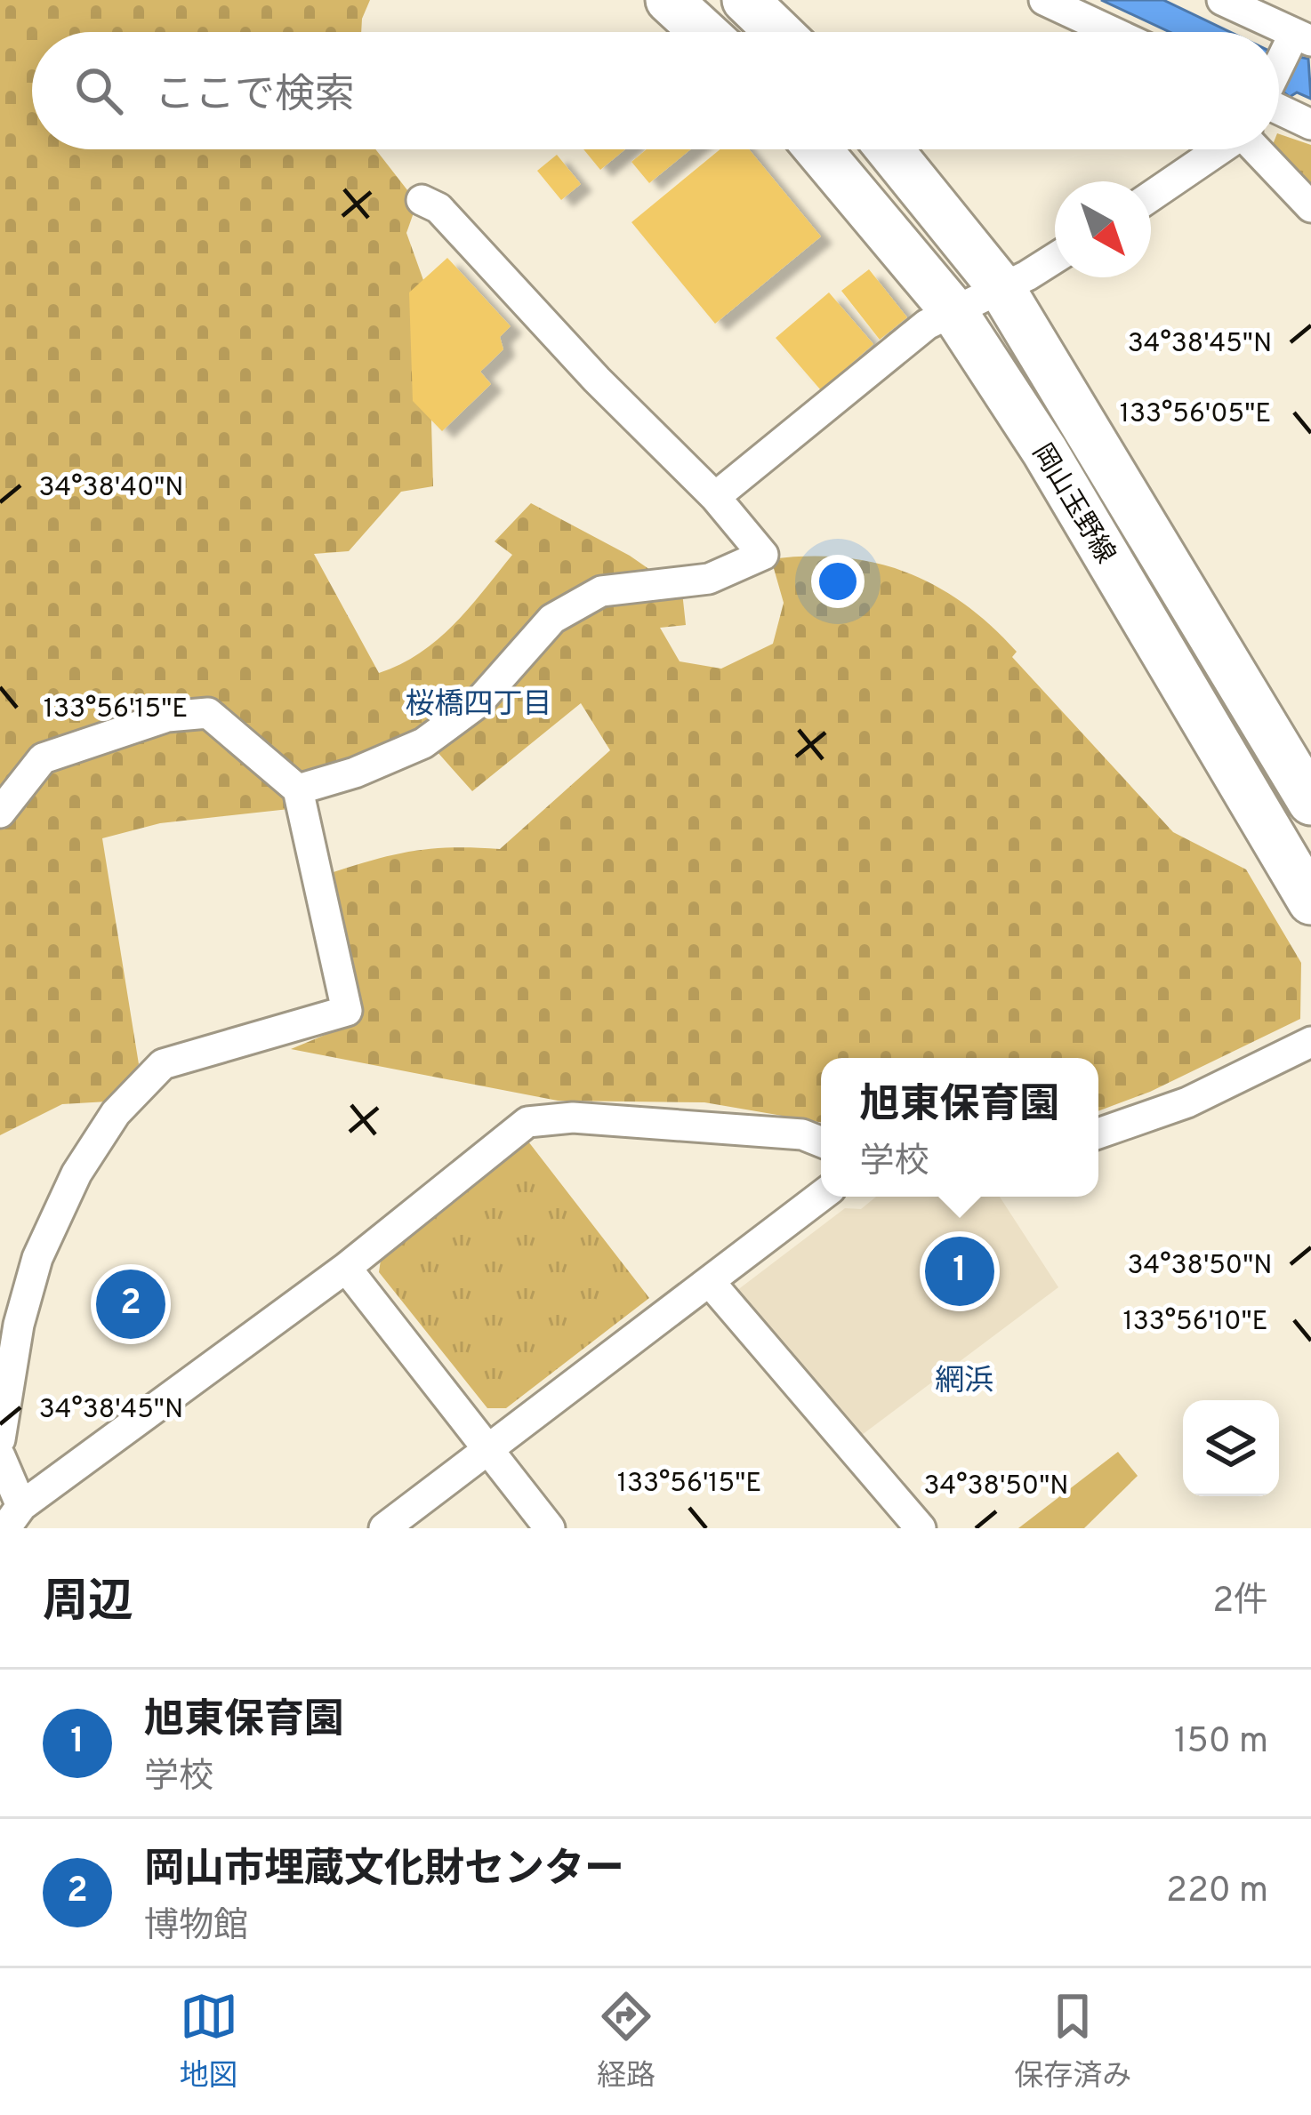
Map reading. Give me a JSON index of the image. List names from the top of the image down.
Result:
{
  "streets": {
    "main road": ["岡山玉野線"]
  },
  "districts": ["桜橋四丁目", "網浜"],
  "north": "bottom right",
  "page": {
    "search": "ここで検索",
    "popup": ["旭東保育園", "学校"],
    "pins": ["1", "2"],
    "heading": ["周辺", "2件"],
    "list": [
      {
        "mark": "1",
        "name": "旭東保育園",
        "note": "学校",
        "value": "150 m"
      },
      {
        "mark": "2",
        "name": "岡山市埋蔵文化財センター",
        "note": "博物館",
        "value": "220 m"
      }
    ],
    "nav": ["地図", "経路", "保存済み"]
  },
  "coordinates": [
    "34°38'45\"N",
    "133°56'05\"E",
    "34°38'40\"N",
    "133°56'15\"E",
    "34°38'50\"N",
    "133°56'10\"E"
  ]
}
